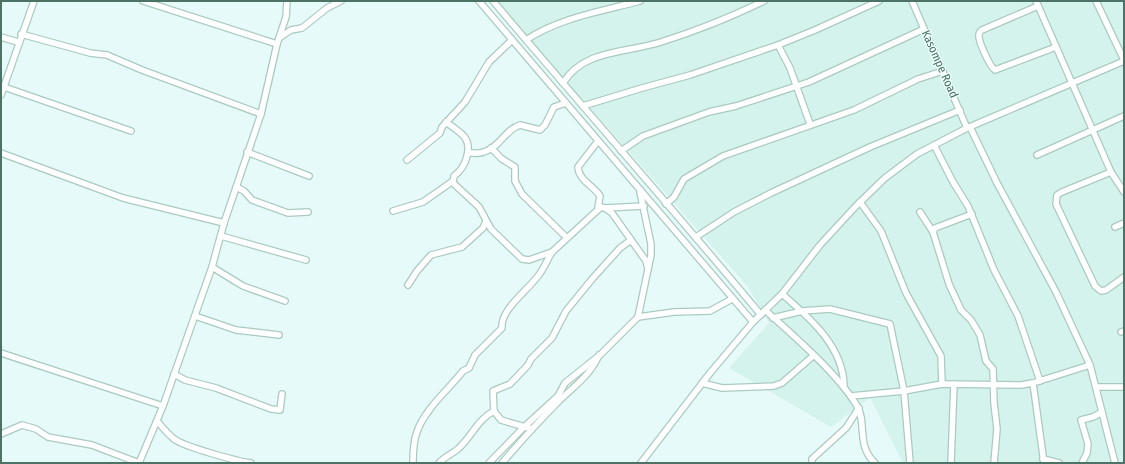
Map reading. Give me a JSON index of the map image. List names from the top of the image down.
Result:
{
  "streets": {
    "street": ["Kasompe Road"]
  }
}
